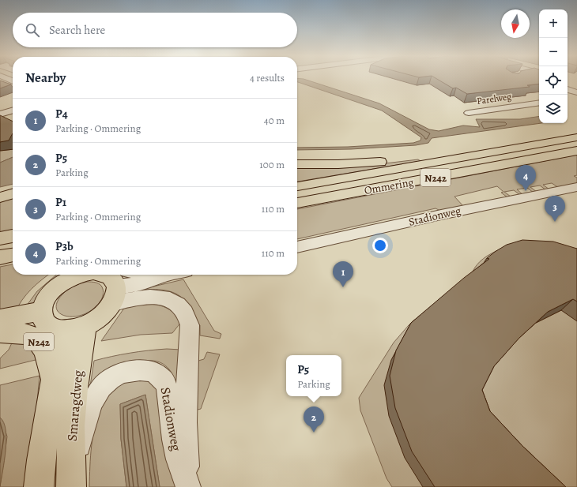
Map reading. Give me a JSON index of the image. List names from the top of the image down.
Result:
{
  "streets": {
    "highway": ["N242", "Ommering", "Smaragdweg"],
    "street": ["Parelweg", "Stadionweg"]
  },
  "crossings": [
    ["N242", "Ommering"],
    ["N242", "Smaragdweg"],
    ["Stadionweg", "Smaragdweg"]
  ],
  "north": "bottom",
  "page": {
    "map_buttons": ["+", "−"],
    "search": "Search here",
    "heading": ["Nearby", "4 results"],
    "list": [
      {
        "mark": "1",
        "name": "P4",
        "note": "Parking · Ommering",
        "value": "40 m"
      },
      {
        "mark": "2",
        "name": "P5",
        "note": "Parking",
        "value": "100 m"
      },
      {
        "mark": "3",
        "name": "P1",
        "note": "Parking · Ommering",
        "value": "110 m"
      },
      {
        "mark": "4",
        "name": "P3b",
        "note": "Parking · Ommering",
        "value": "110 m"
      }
    ],
    "pins": [
      "4",
      "3",
      "1",
      "2"
    ],
    "popup": ["P5", "Parking"]
  }
}
